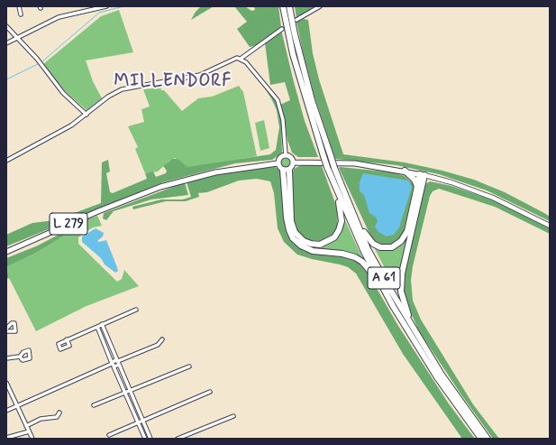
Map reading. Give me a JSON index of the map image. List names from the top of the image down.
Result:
{
  "streets": {
    "highway": ["A 61"],
    "main road": ["L 279"]
  },
  "districts": ["MILLENDORF"]
}
